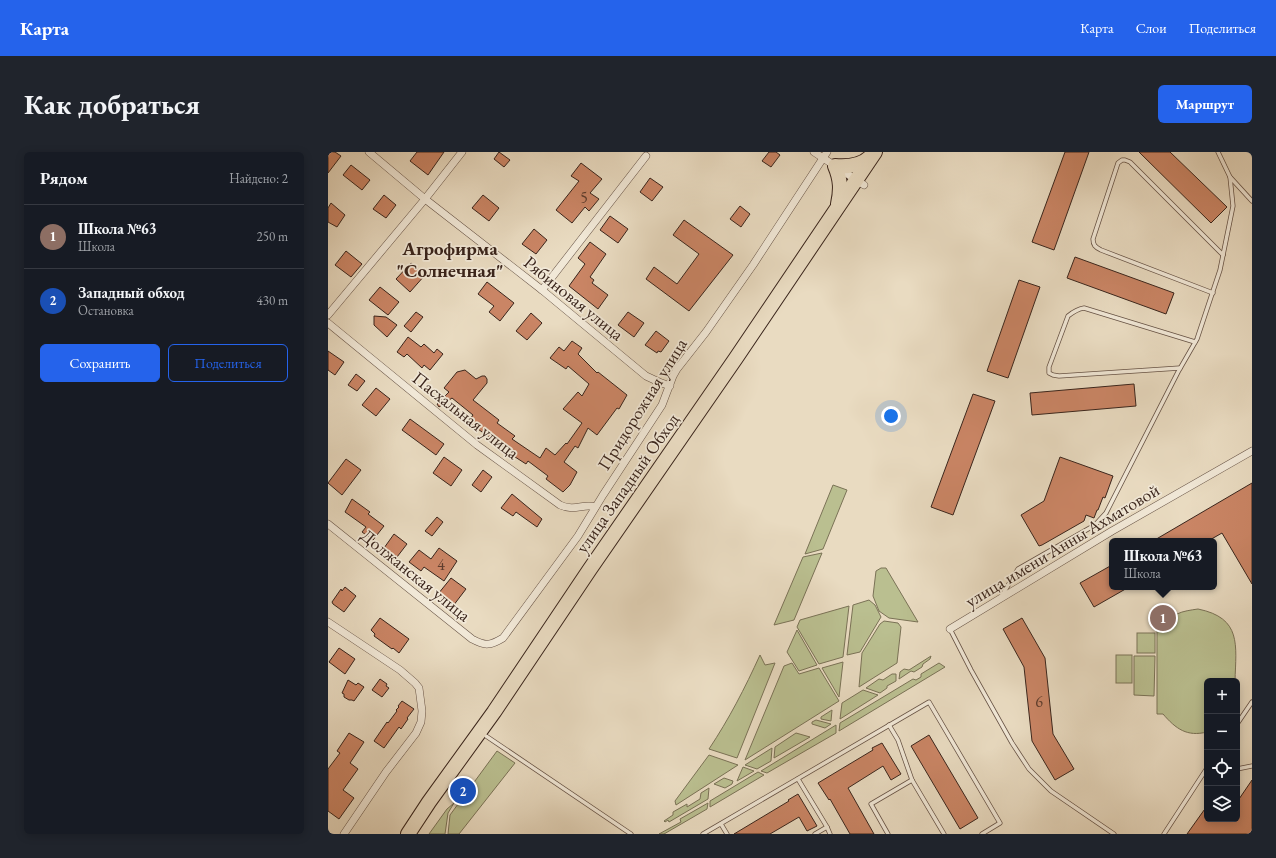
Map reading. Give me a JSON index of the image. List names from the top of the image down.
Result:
{
  "streets": {
    "highway": ["улица Западный Обход"],
    "street": [
      "Рябиновая улица",
      "Придорожная улица",
      "Пасхальная улица",
      "улица имени Анны Ахматовой",
      "Должанская улица"
    ]
  },
  "crossings": [
    ["Рябиновая улица", "Придорожная улица"],
    ["Придорожная улица", "Пасхальная улица"],
    ["Придорожная улица", "Должанская улица"]
  ],
  "districts": ["Агрофирма \"Солнечная\""],
  "house_numbers": ["5", "4", "6"],
  "page": {
    "header": "Карта",
    "nav": ["Карта", "Слои", "Поделиться"],
    "buttons": [
      "Маршрут",
      ["Сохранить", "Поделиться"]
    ],
    "title": "Как добраться",
    "heading": ["Рядом", "Найдено: 2"],
    "list": [
      {
        "mark": "1",
        "name": "Школа №63",
        "note": "Школа",
        "value": "250 m"
      },
      {
        "mark": "2",
        "name": "Западный обход",
        "note": "Остановка",
        "value": "430 m"
      }
    ],
    "popup": ["Школа №63", "Школа"],
    "pins": ["1", "2"],
    "map_buttons": ["+", "−"]
  }
}
